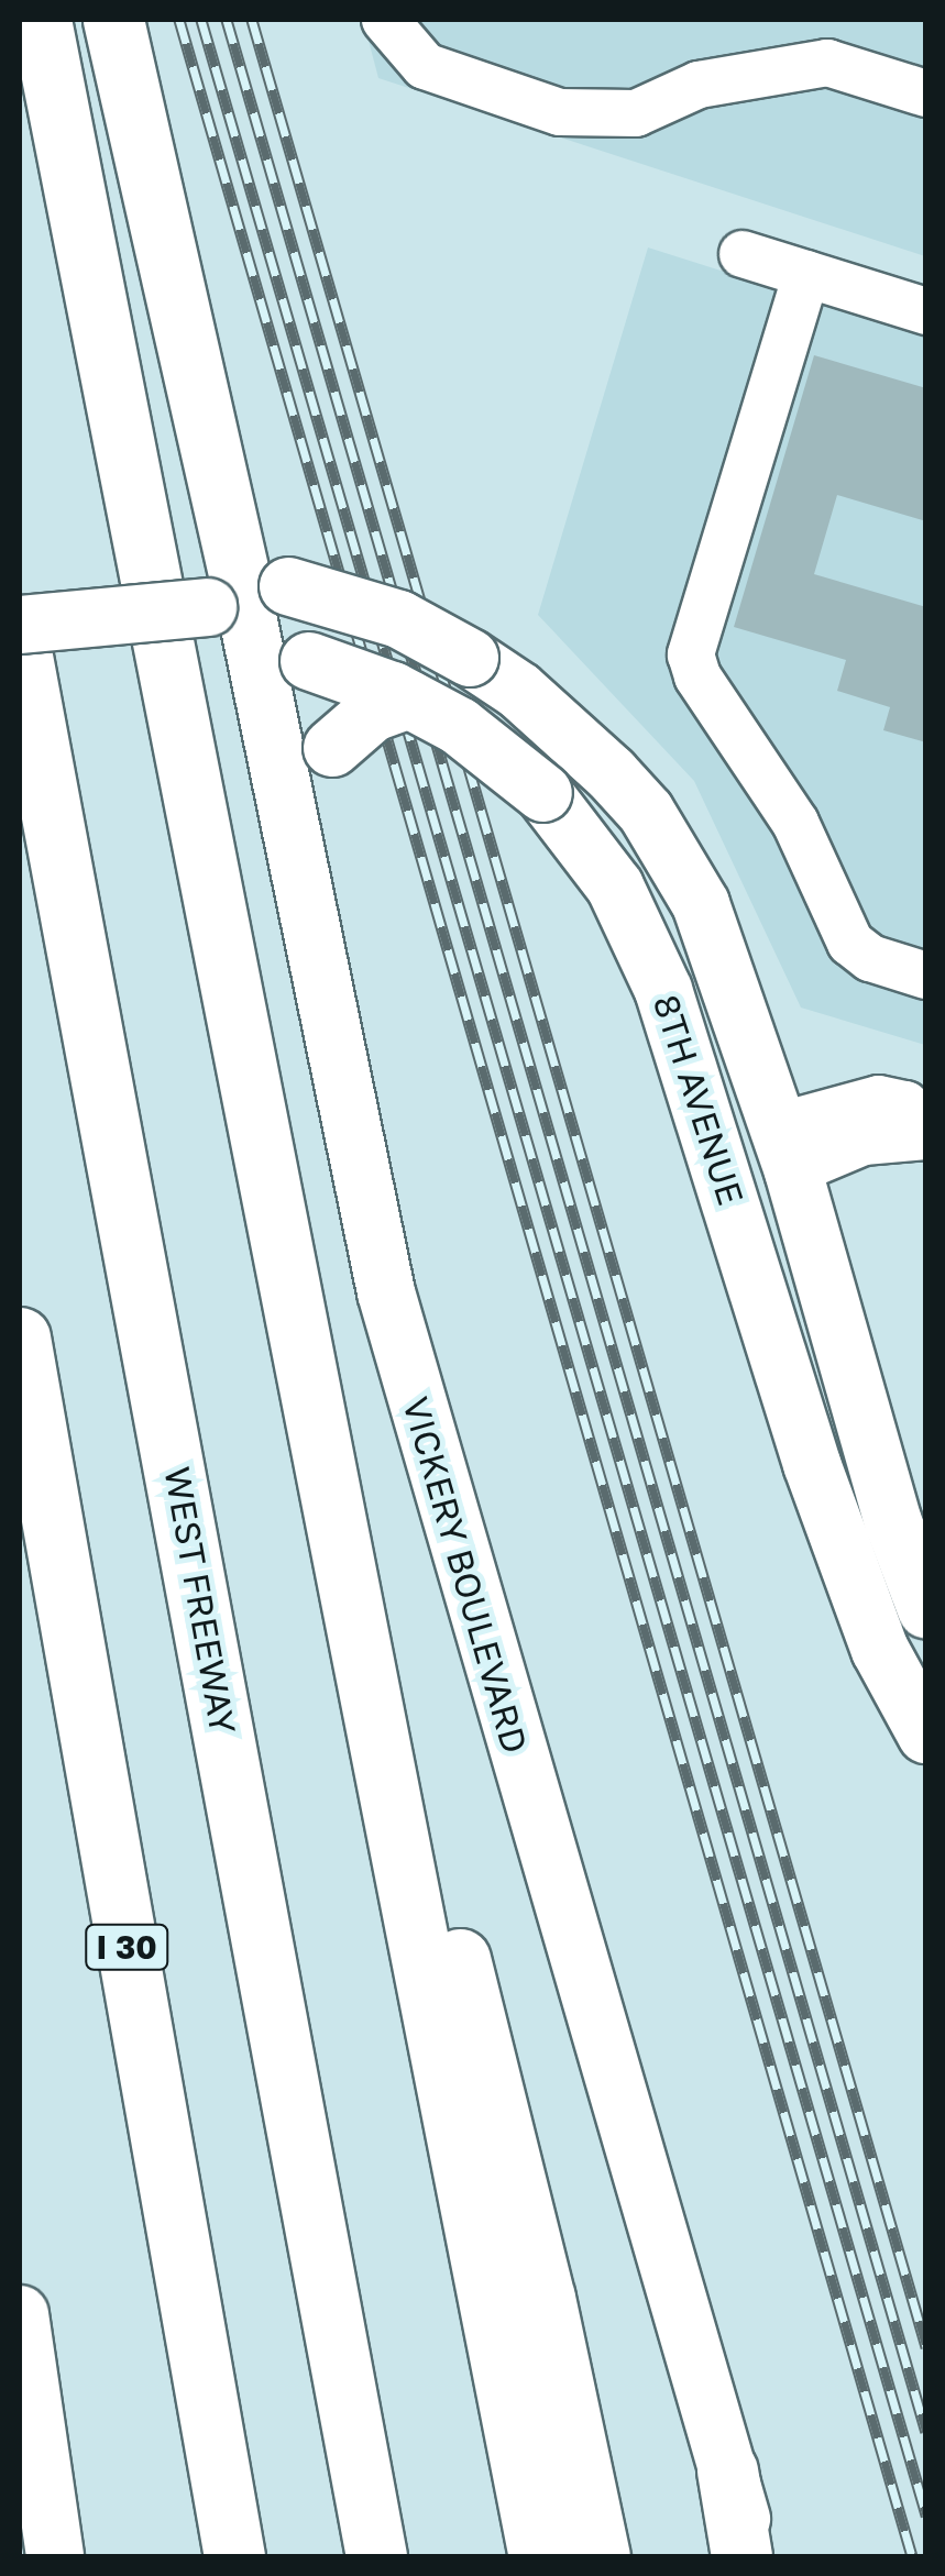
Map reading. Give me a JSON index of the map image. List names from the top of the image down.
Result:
{
  "streets": {
    "highway": ["WEST FREEWAY", "I 30"],
    "main road": ["8TH AVENUE", "VICKERY BOULEVARD"]
  },
  "crossings": [
    ["8TH AVENUE", "VICKERY BOULEVARD"]
  ]
}
